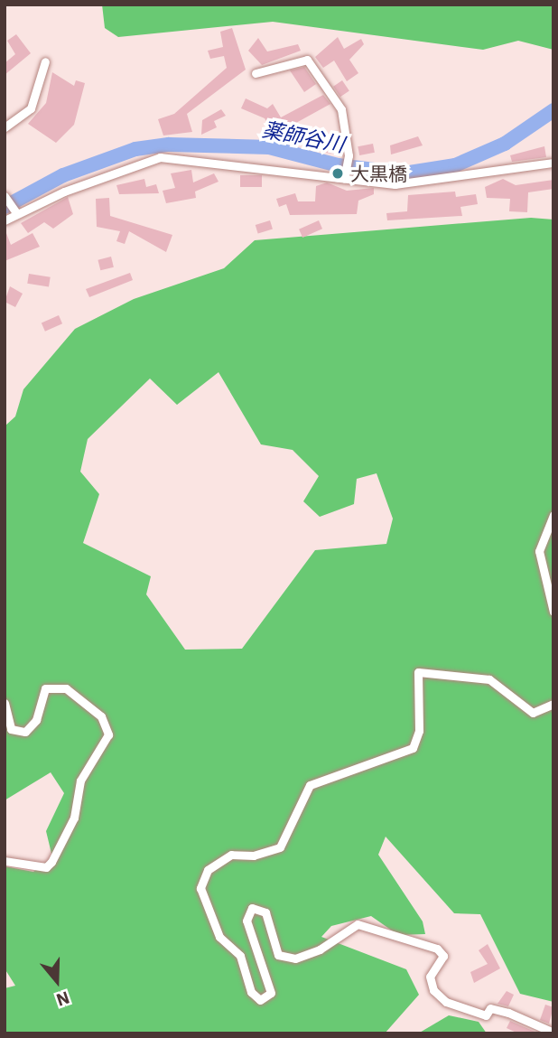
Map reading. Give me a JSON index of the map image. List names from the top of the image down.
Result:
{
  "water": ["薬師谷川"],
  "places": ["大黒橋"],
  "north": "bottom"
}
